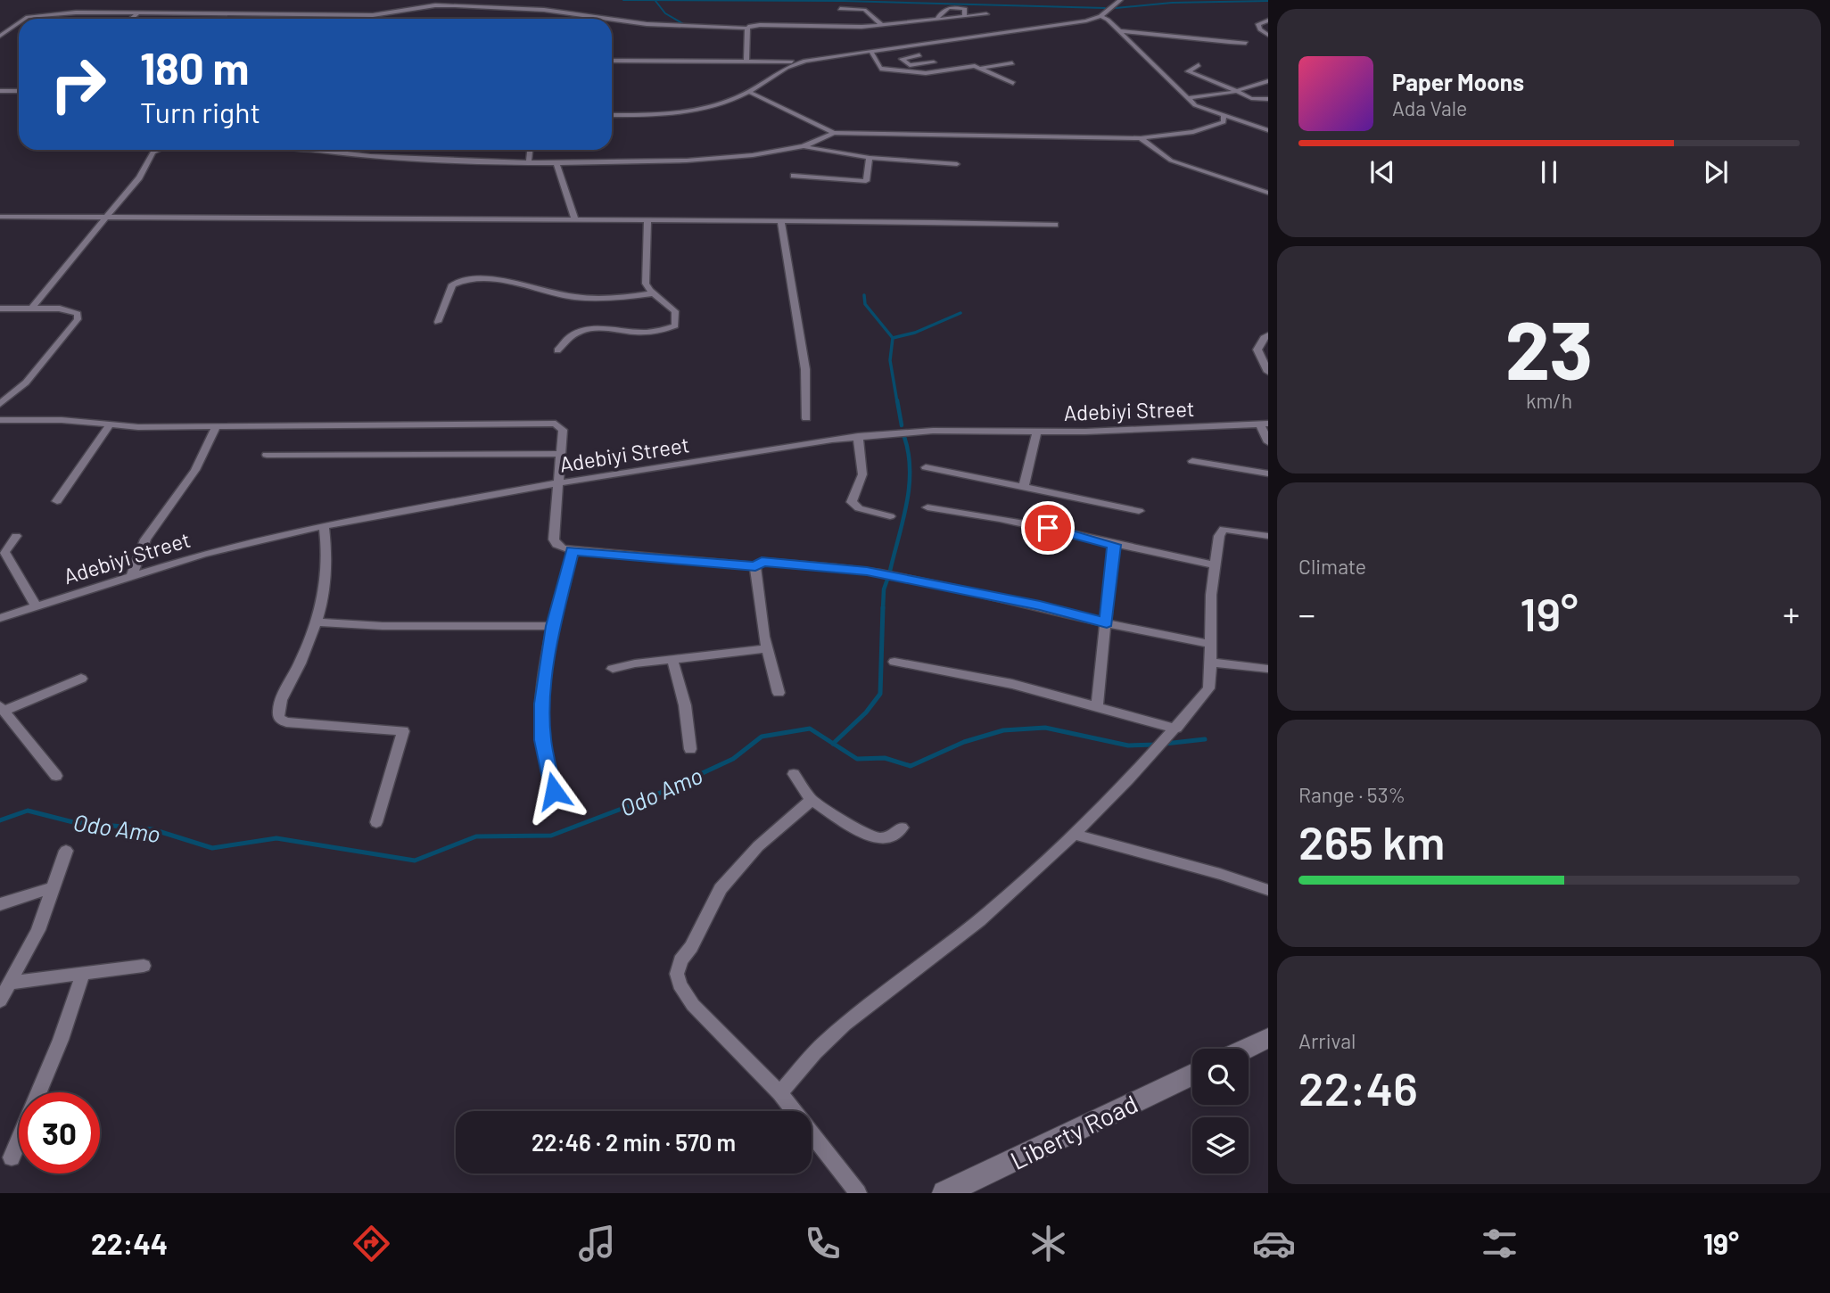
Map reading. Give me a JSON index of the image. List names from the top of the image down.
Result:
{
  "streets": {
    "street": ["Adebiyi Street", "Liberty Road"]
  },
  "water": ["Odo Amo"],
  "page": {
    "turn": ["180 m", "Turn right"],
    "song": ["Paper Moons", "Ada Vale"],
    "tile": [
      ["23", "km/h"],
      "Climate",
      ["Range · 53%", "265 km"],
      ["Arrival", "22:46"]
    ],
    "heat": ["−", "19°", "+"],
    "limit": "30",
    "trip": "22:46 · 2 min · 570 m",
    "tabs": ["22:44", "19°"]
  }
}
